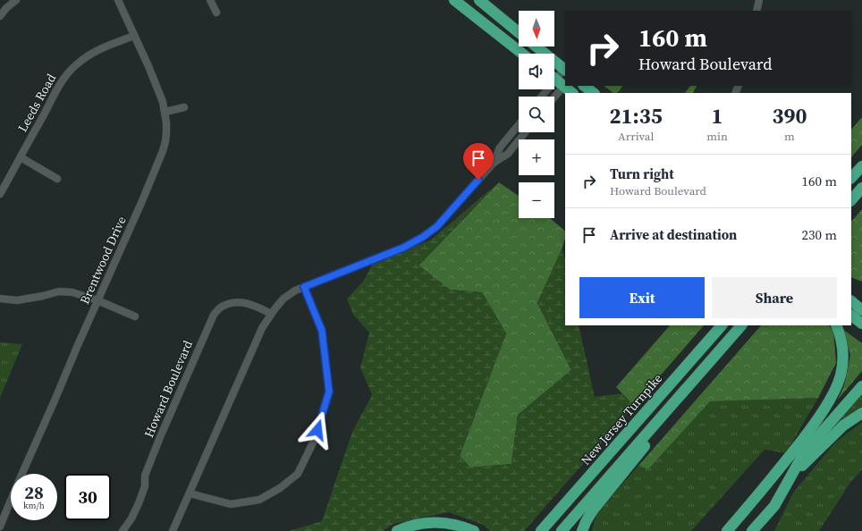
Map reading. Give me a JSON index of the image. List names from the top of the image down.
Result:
{
  "streets": {
    "highway": ["New Jersey Turnpike"],
    "street": ["Leeds Road", "Brentwood Drive", "Howard Boulevard"]
  },
  "crossings": [
    ["Leeds Road", "Brentwood Drive"]
  ],
  "north": "bottom",
  "page": {
    "map_buttons": ["+", "−"],
    "turn": ["160 m", "Howard Boulevard"],
    "eta": [
      "21:35",
      "Arrival",
      "1",
      "min",
      "390",
      "m"
    ],
    "list": [
      {
        "name": "Turn right",
        "note": "Howard Boulevard",
        "value": "160 m"
      },
      {
        "name": "Arrive at destination",
        "value": "230 m"
      }
    ],
    "buttons": ["Exit", "Share"],
    "speed": "28 km/h",
    "limit": "30"
  }
}
